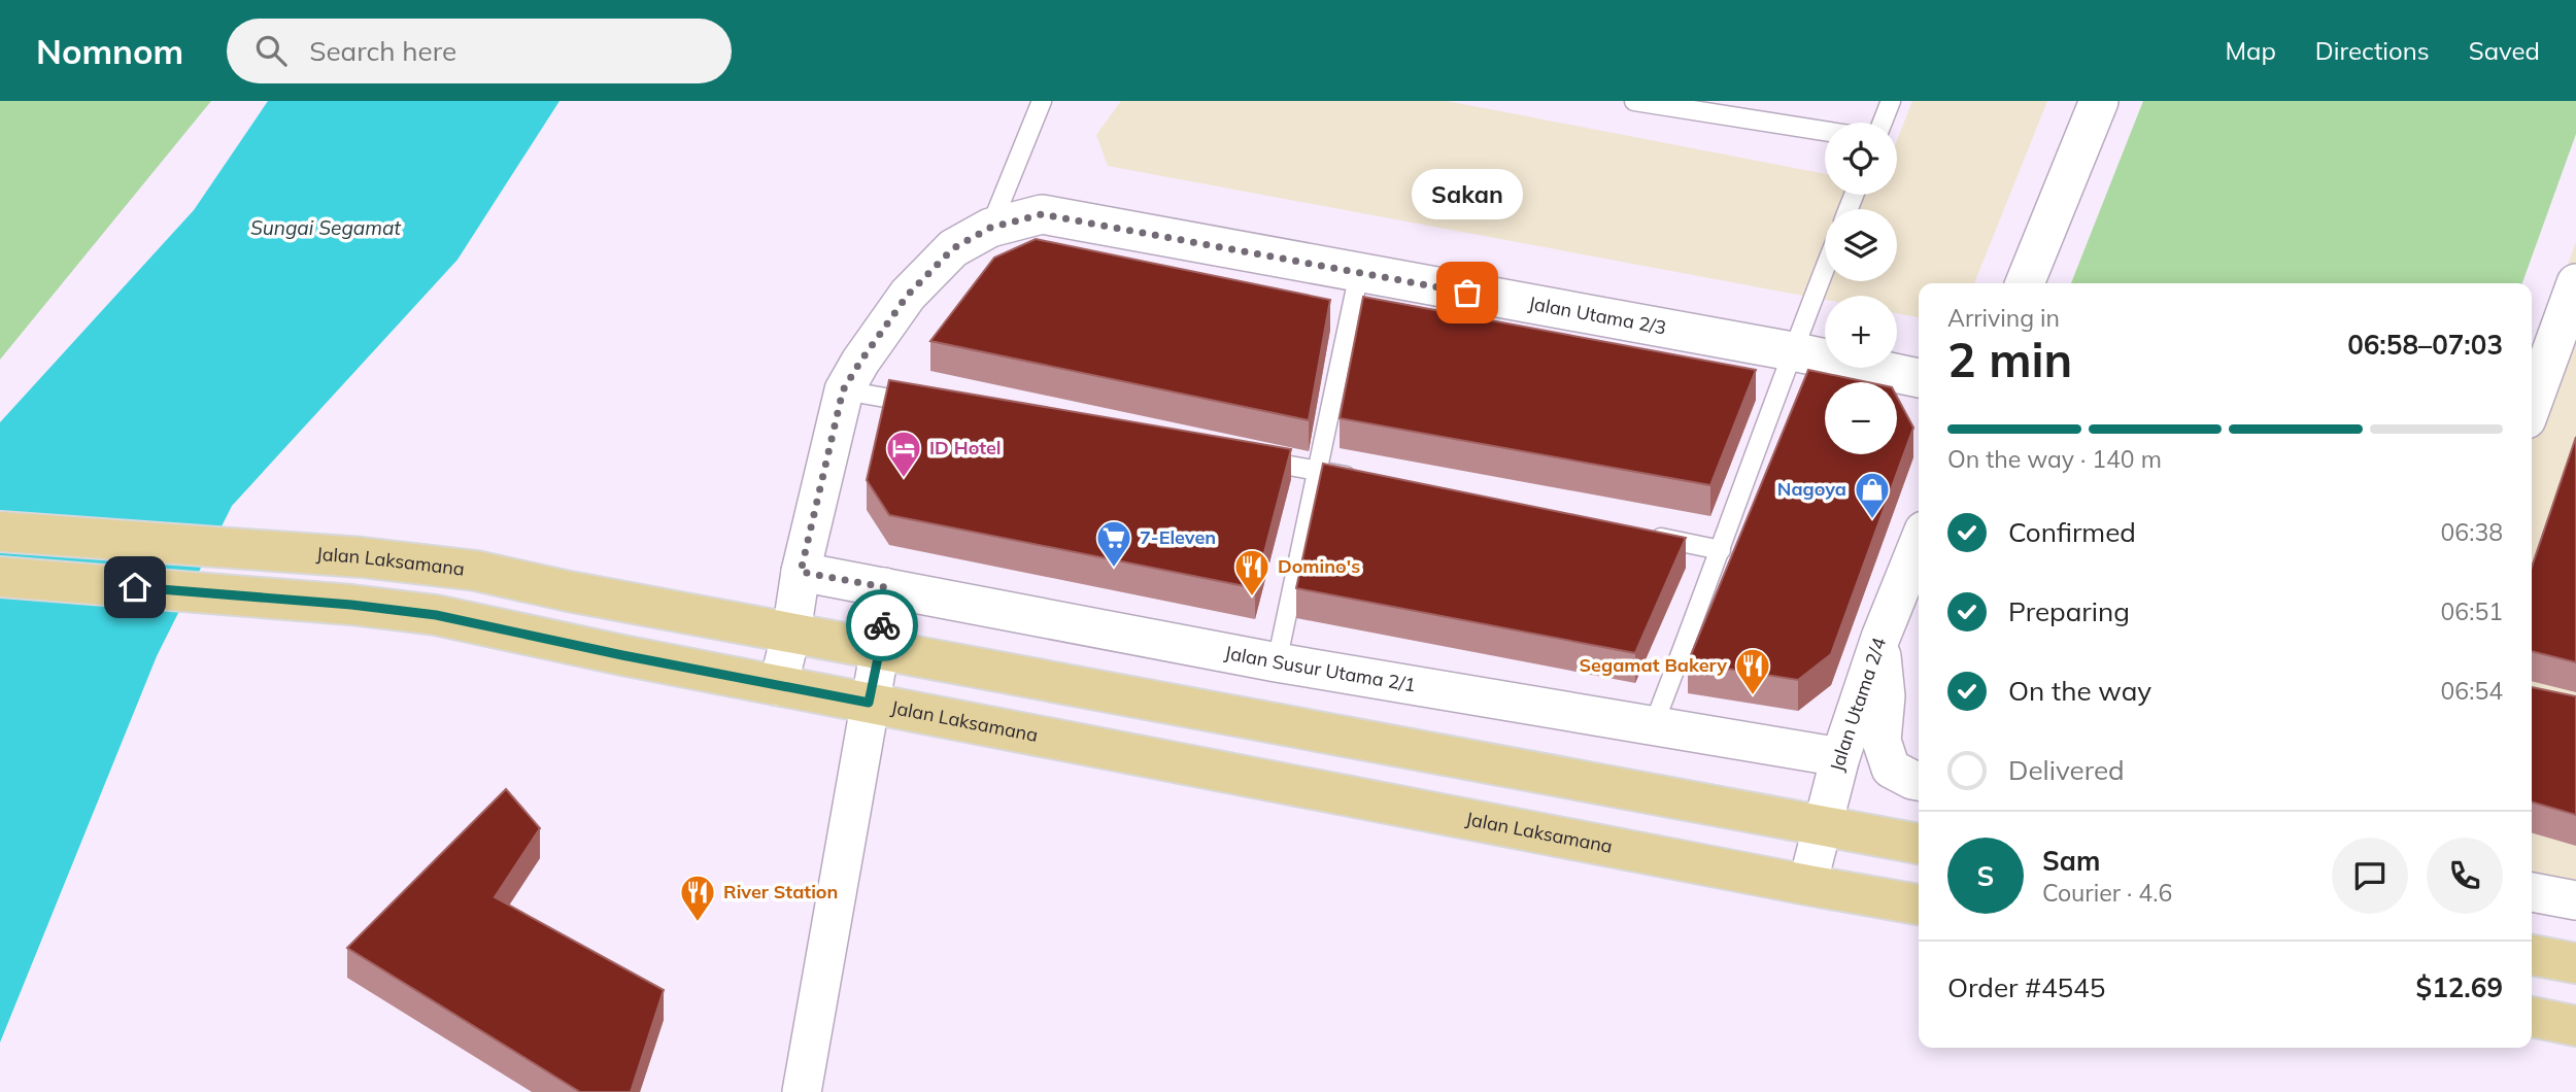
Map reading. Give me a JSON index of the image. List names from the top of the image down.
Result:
{
  "streets": {
    "main road": ["Jalan Laksamana"],
    "street": ["Jalan Utama 2/3", "Jalan Susur Utama 2/1", "Jalan Utama 2/4"]
  },
  "crossings": [
    ["Jalan Utama 2/3", "Jalan Laksamana"],
    ["Jalan Utama 2/3", "Jalan Susur Utama 2/1"],
    ["Jalan Laksamana", "Jalan Utama 2/4"],
    ["Jalan Susur Utama 2/1", "Jalan Utama 2/4"]
  ],
  "water": ["Sungai Segamat"],
  "places": {
    "other": ["Sakan"],
    "hotel": ["ID Hotel"],
    "shop": ["Nagoya"],
    "supermarket": ["7-Eleven"],
    "restaurant": ["Domino's", "Segamat Bakery", "River Station"]
  },
  "page": {
    "header": "Nomnom",
    "search": "Search here",
    "nav": ["Map", "Directions", "Saved"],
    "map_buttons": ["+", "−"],
    "bubble": "Sakan",
    "heading": ["2 min", "Arriving in", "06:58–07:03"],
    "panel": [
      "Sam",
      "Courier · 4.6",
      "Order #4545",
      "$12.69"
    ],
    "bar": "On the way · 140 m",
    "list": [
      ["Confirmed", "06:38"],
      ["Preparing", "06:51"],
      ["On the way", "06:54"],
      "Delivered"
    ],
    "round": "S"
  }
}
